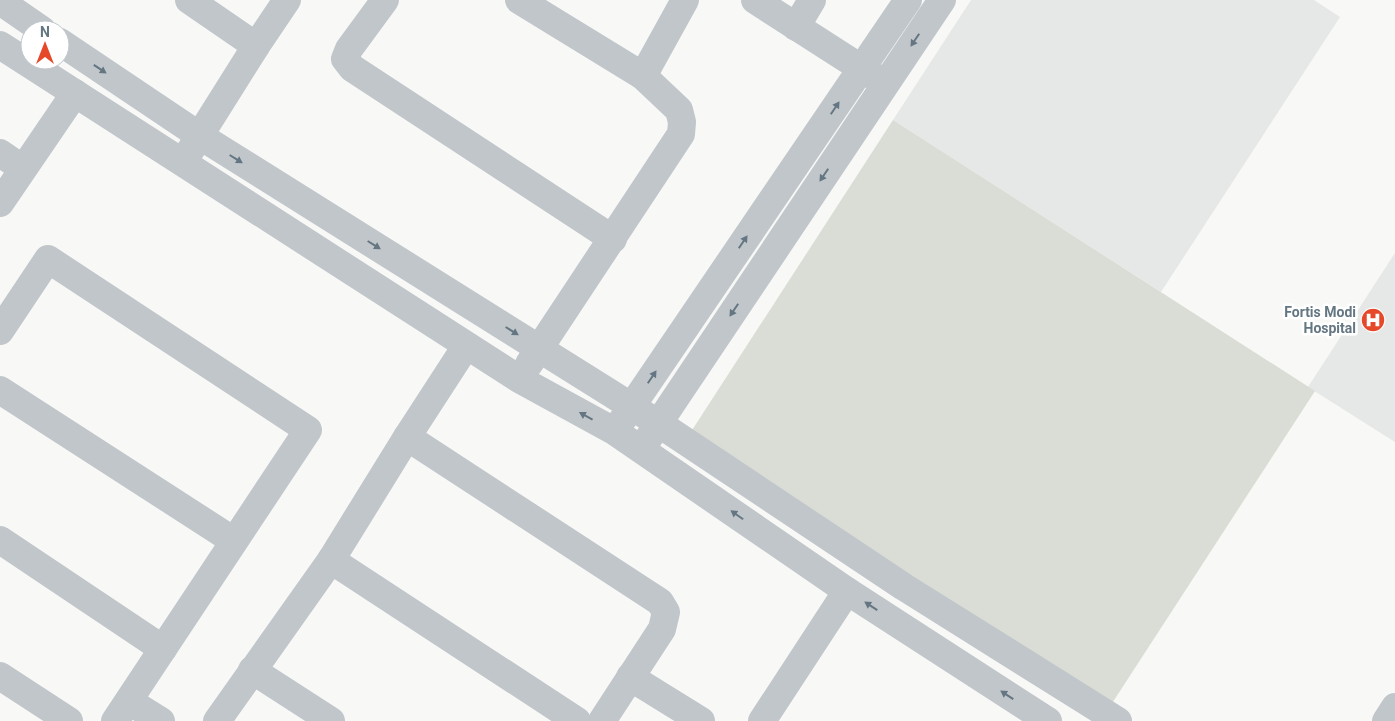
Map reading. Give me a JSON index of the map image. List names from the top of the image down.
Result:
{
  "places": {
    "hospital": ["Fortis Modi Hospital"]
  },
  "north": "top"
}
